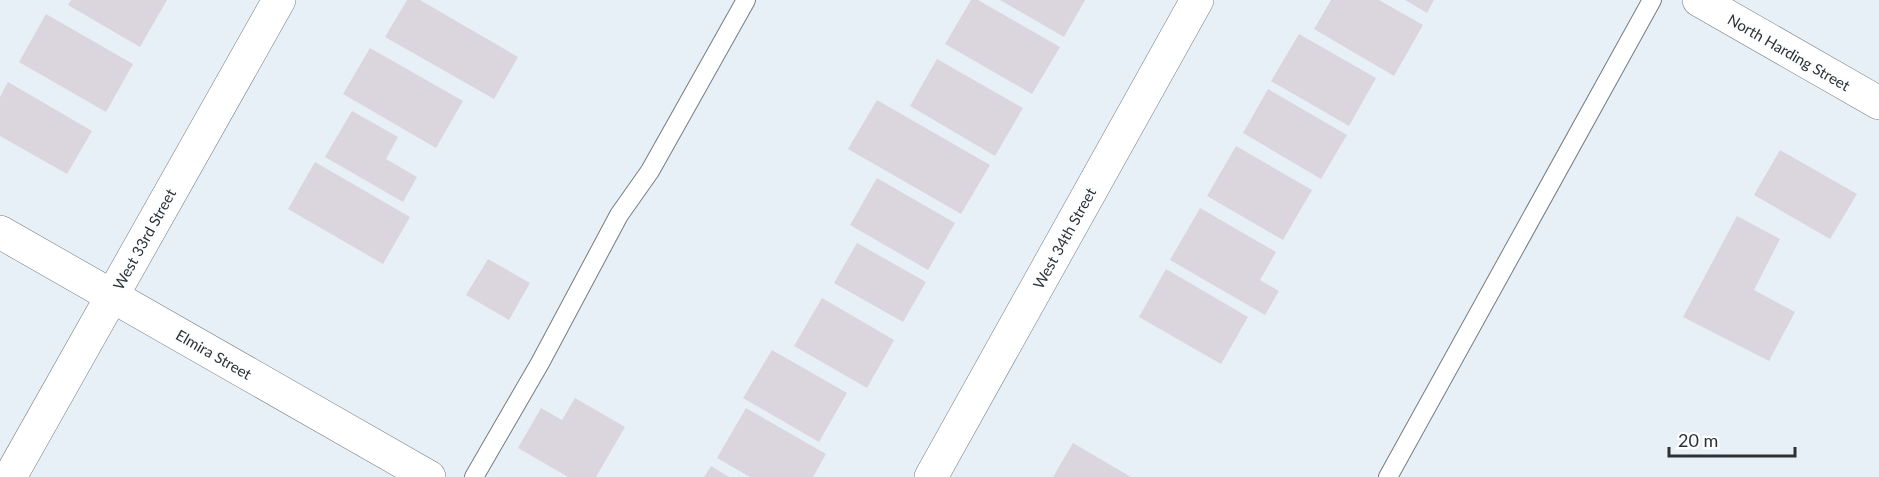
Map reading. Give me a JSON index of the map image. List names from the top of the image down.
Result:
{
  "streets": {
    "street": [
      "North Harding Street",
      "West 34th Street",
      "West 33rd Street",
      "Elmira Street"
    ]
  },
  "crossings": [
    ["West 33rd Street", "Elmira Street"]
  ],
  "scale_bar": "20 m"
}
